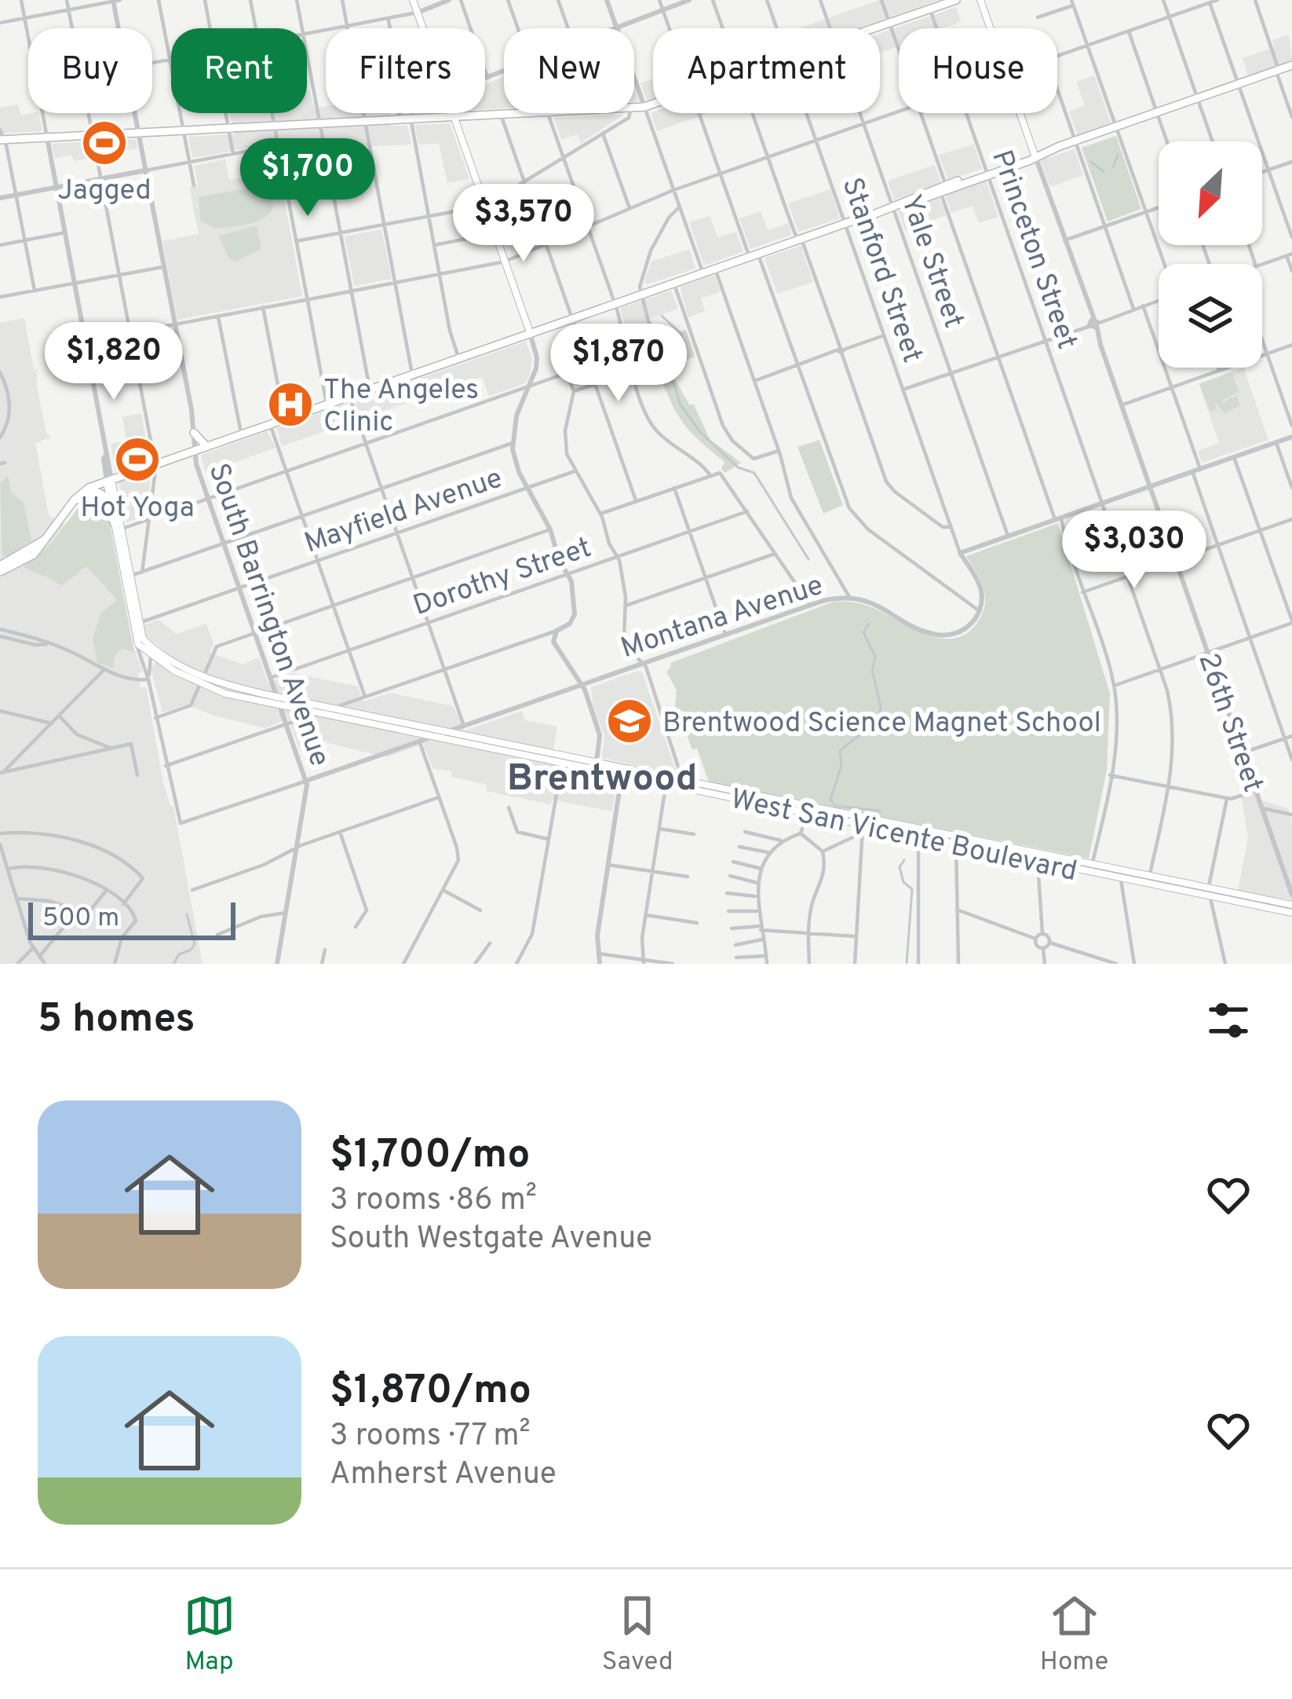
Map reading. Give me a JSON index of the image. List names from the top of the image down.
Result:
{
  "streets": {
    "main road": ["26th Street", "West San Vicente Boulevard"],
    "street": [
      "Princeton Street",
      "Yale Street",
      "Stanford Street",
      "Mayfield Avenue",
      "Dorothy Street",
      "South Barrington Avenue",
      "Montana Avenue"
    ]
  },
  "crossings": [
    ["Princeton Street", "West San Vicente Boulevard"],
    ["Mayfield Avenue", "South Barrington Avenue"],
    ["Dorothy Street", "South Barrington Avenue"],
    ["South Barrington Avenue", "Montana Avenue"],
    ["South Barrington Avenue", "West San Vicente Boulevard"],
    ["Montana Avenue", "West San Vicente Boulevard"]
  ],
  "districts": ["Brentwood"],
  "places": {
    "sports": ["Jagged", "Hot Yoga"],
    "hospital": ["The Angeles Clinic"],
    "school or university": ["Brentwood Science Magnet School"]
  },
  "scale_bar": "500 m",
  "north": "bottom left",
  "page": {
    "chip": [
      "Buy",
      "Rent",
      "Filters",
      "New",
      "Apartment",
      "House"
    ],
    "price": [
      "$1,700",
      "$3,570",
      "$1,820",
      "$1,870",
      "$3,030"
    ],
    "scale": "500 m",
    "heading": "5 homes",
    "list": [
      {
        "name": "$1,700/mo",
        "note": "3 rooms · 86 m² · South Westgate Avenue"
      },
      {
        "name": "$1,870/mo",
        "note": "3 rooms · 77 m² · Amherst Avenue"
      }
    ],
    "tabs": ["Map", "Saved", "Home"]
  }
}
